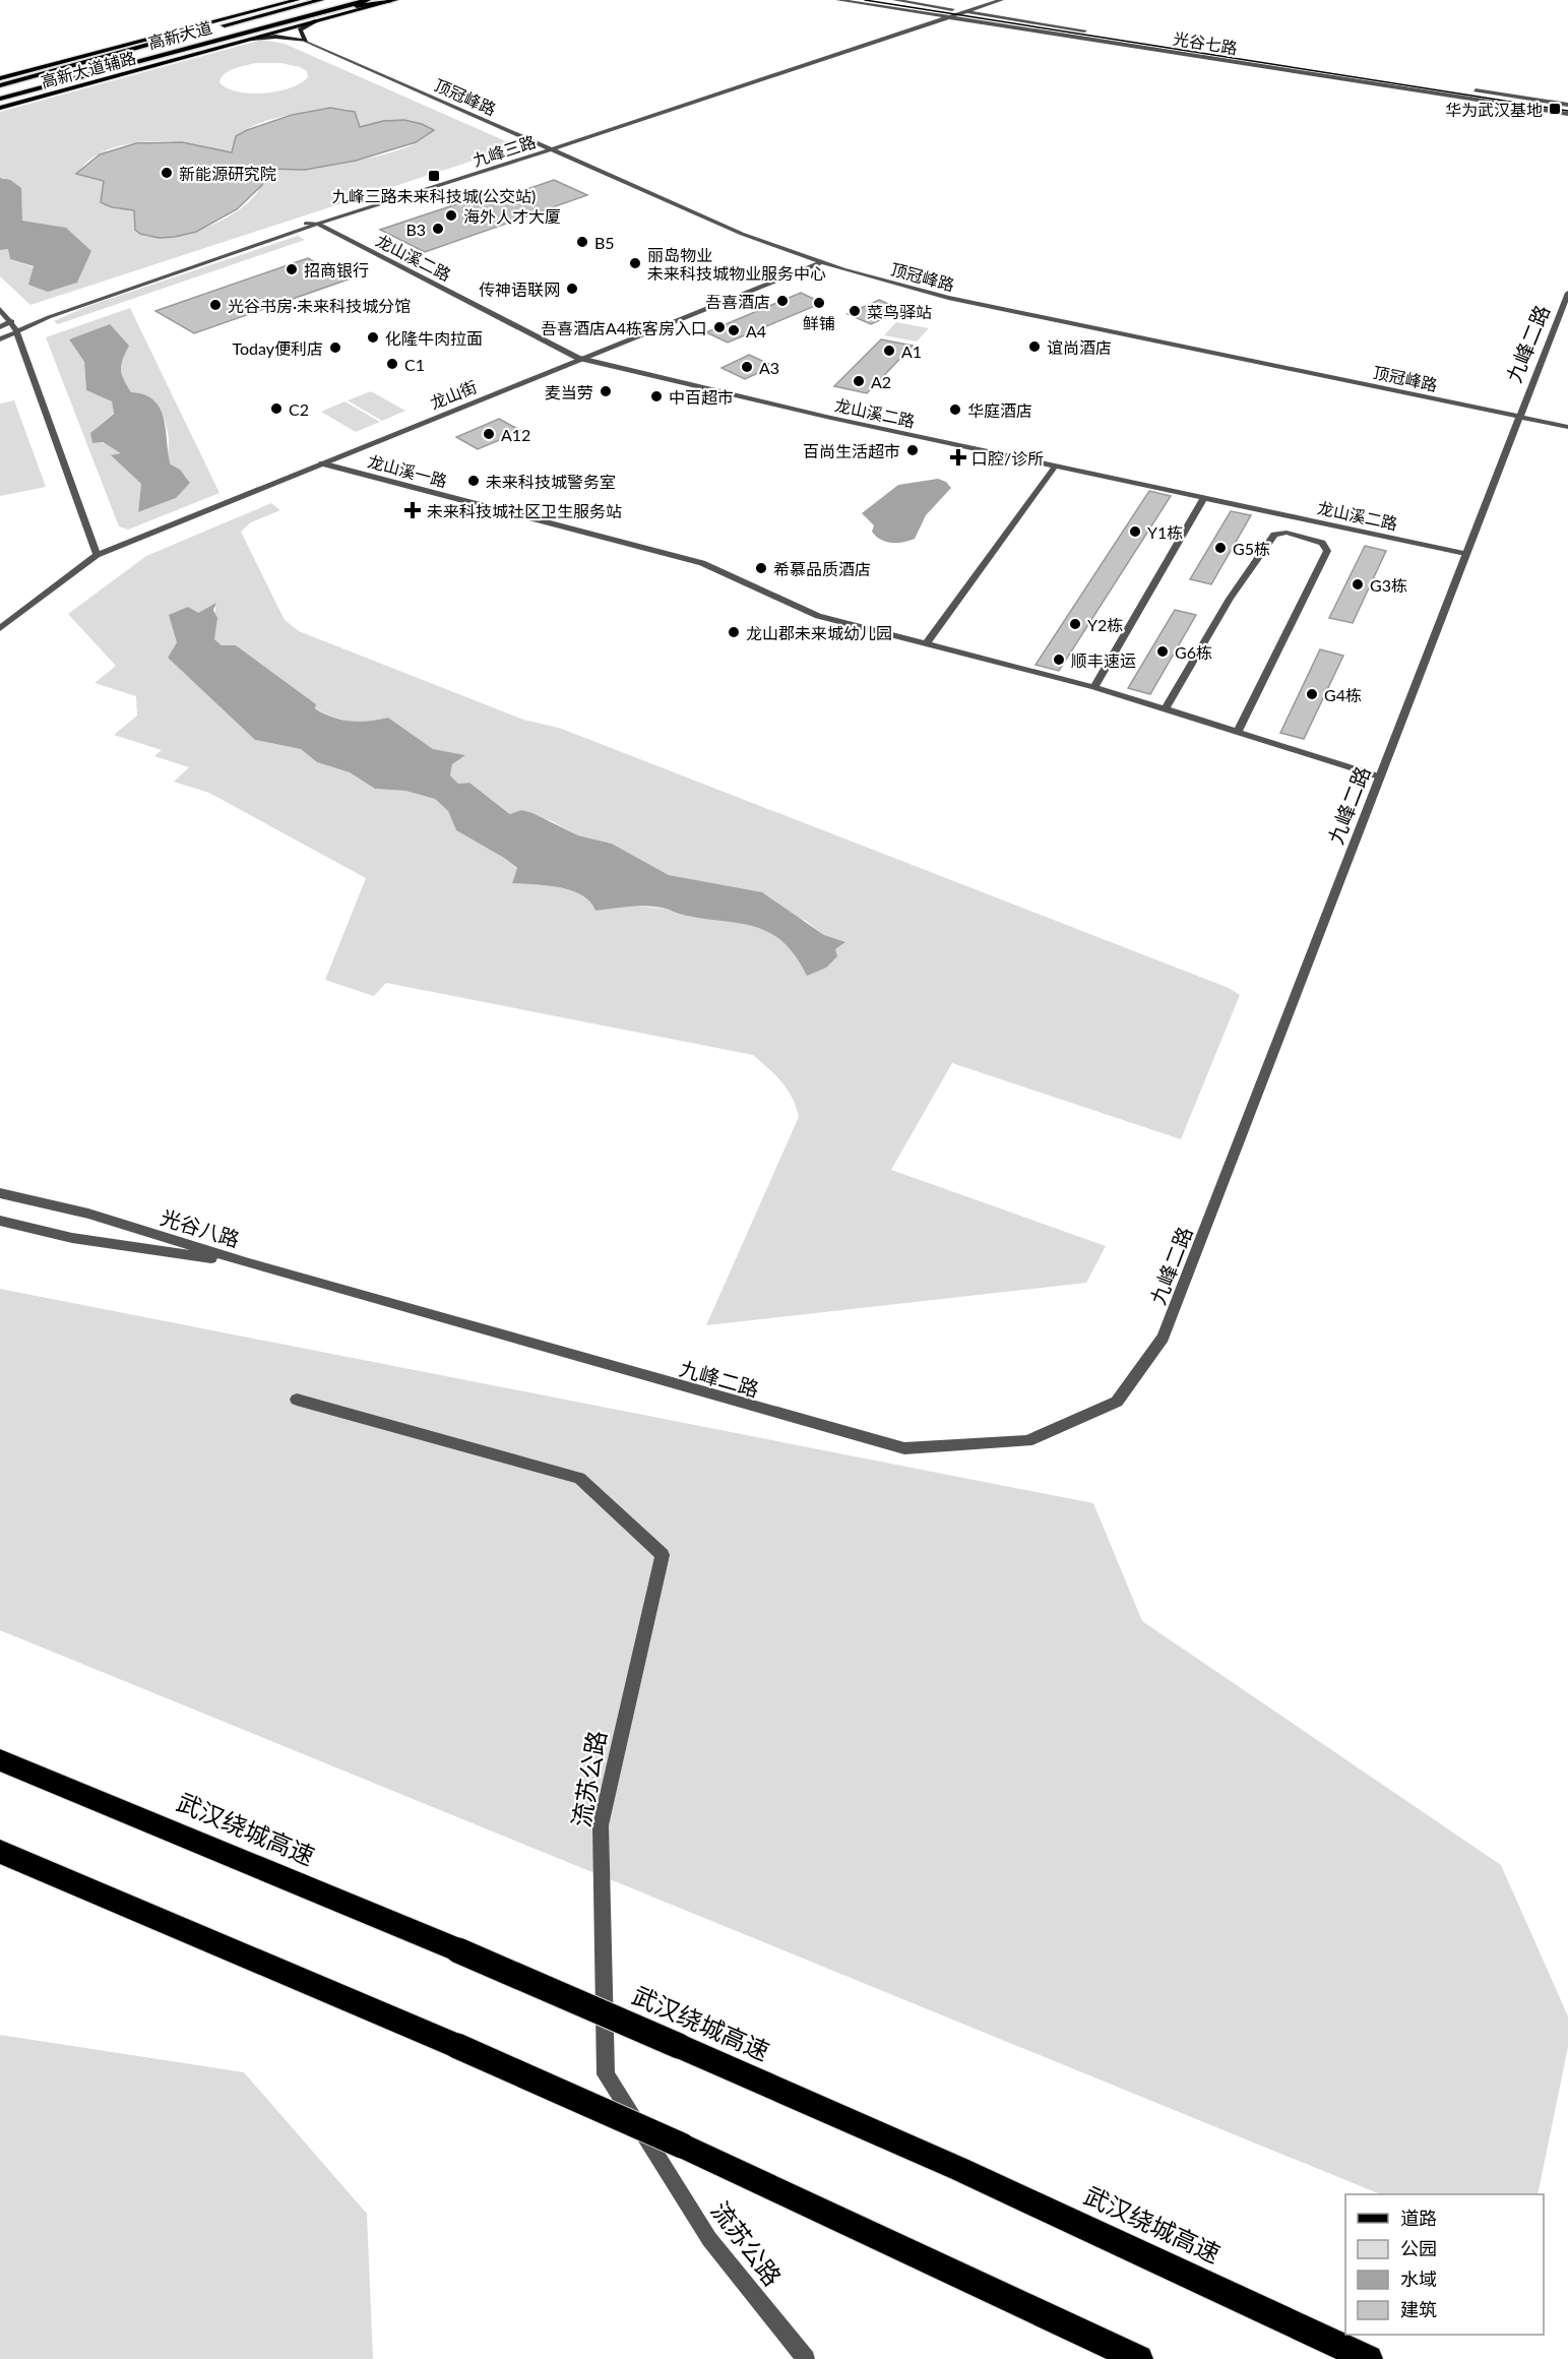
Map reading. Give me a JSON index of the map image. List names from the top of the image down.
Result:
{
  "streets": {
    "highway": ["高新大道", "武汉绕城高速"],
    "main road": ["高新大道辅路"],
    "street": [
      "光谷七路",
      "顶冠峰路",
      "九峰三路",
      "龙山溪二路",
      "九峰二路",
      "龙山街",
      "龙山溪一路",
      "光谷八路",
      "流苏公路"
    ]
  },
  "crossings": [
    ["高新大道", "高新大道辅路"],
    ["光谷七路", "九峰三路"],
    ["顶冠峰路", "九峰三路"],
    ["顶冠峰路", "九峰二路"],
    ["顶冠峰路", "龙山街"],
    ["九峰三路", "龙山溪二路"],
    ["龙山溪二路", "九峰二路"],
    ["龙山溪二路", "龙山街"],
    ["九峰二路", "龙山溪一路"],
    ["九峰二路", "光谷八路"],
    ["龙山街", "龙山溪一路"]
  ],
  "places": {
    "transit": ["华为武汉基地", "九峰三路未来科技城(公交站)"],
    "other": [
      "新能源研究院",
      "海外人才大厦",
      "B3",
      "B5",
      "丽岛物业 未来科技城物业服务中心",
      "招商银行",
      "传神语联网",
      "吾喜酒店",
      "鲜铺",
      "光谷书房·未来科技城分馆",
      "菜鸟驿站",
      "吾喜酒店A4栋客房入口",
      "A4",
      "化隆牛肉拉面",
      "谊尚酒店",
      "Today便利店",
      "A1",
      "C1",
      "A3",
      "A2",
      "麦当劳",
      "中百超市",
      "C2",
      "华庭酒店",
      "A12",
      "百尚生活超市",
      "未来科技城警务室",
      "Y1栋",
      "G5栋",
      "希慕品质酒店",
      "G3栋",
      "Y2栋",
      "龙山郡未来城幼儿园",
      "G6栋",
      "顺丰速运",
      "G4栋"
    ],
    "health": ["口腔/诊所", "未来科技城社区卫生服务站"]
  },
  "legend": [
    "道路",
    "公园",
    "水域",
    "建筑"
  ]
}
